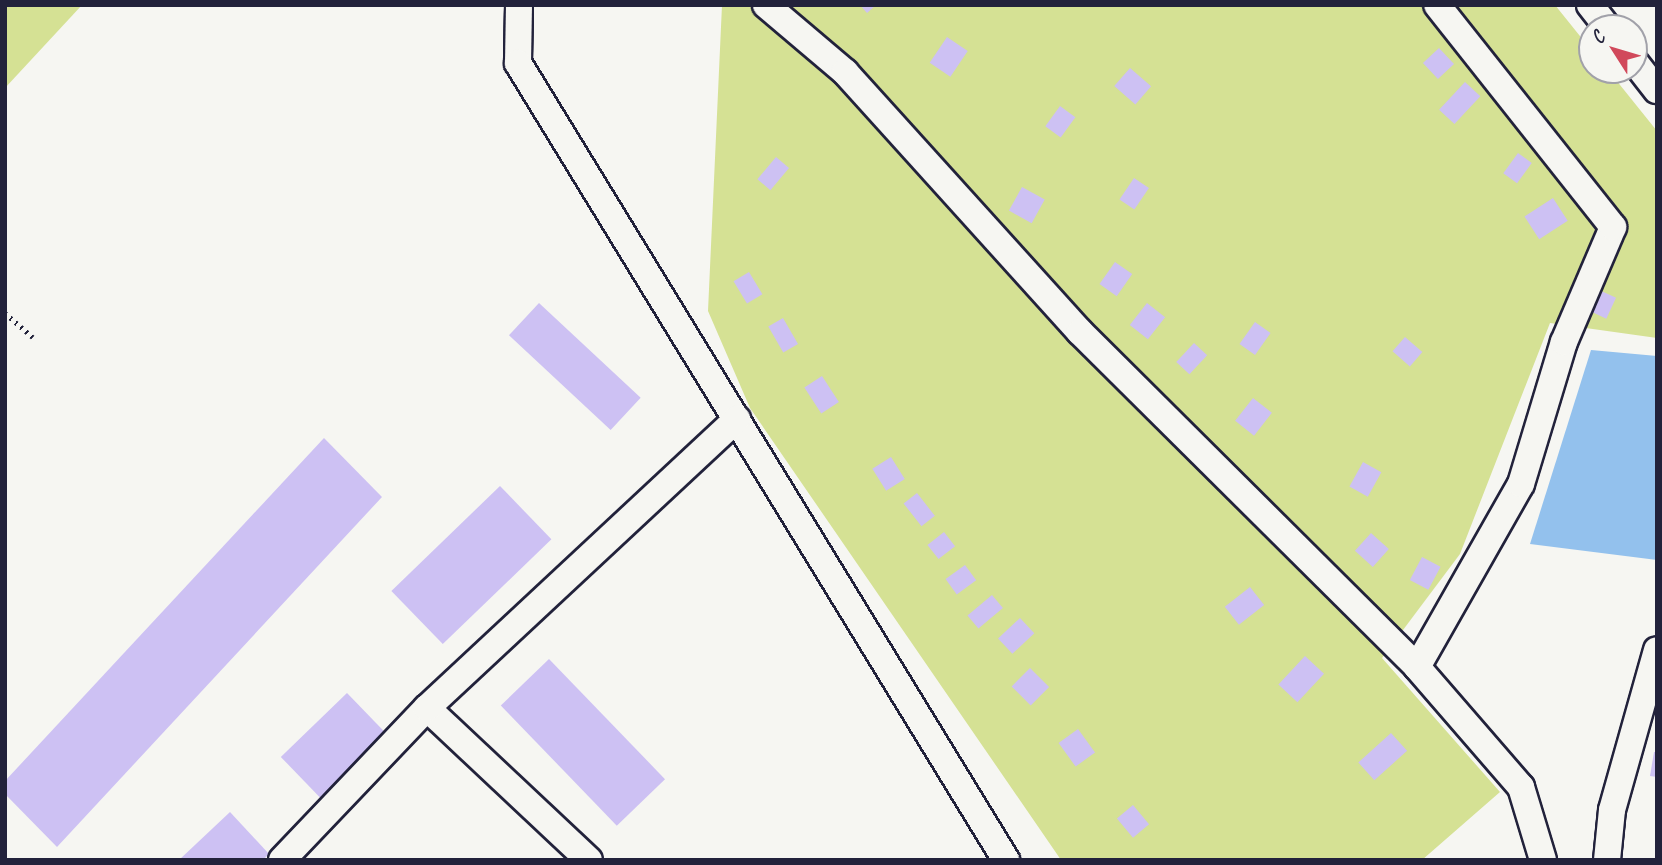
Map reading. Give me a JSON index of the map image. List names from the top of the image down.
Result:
{
  "north": "top left"
}
